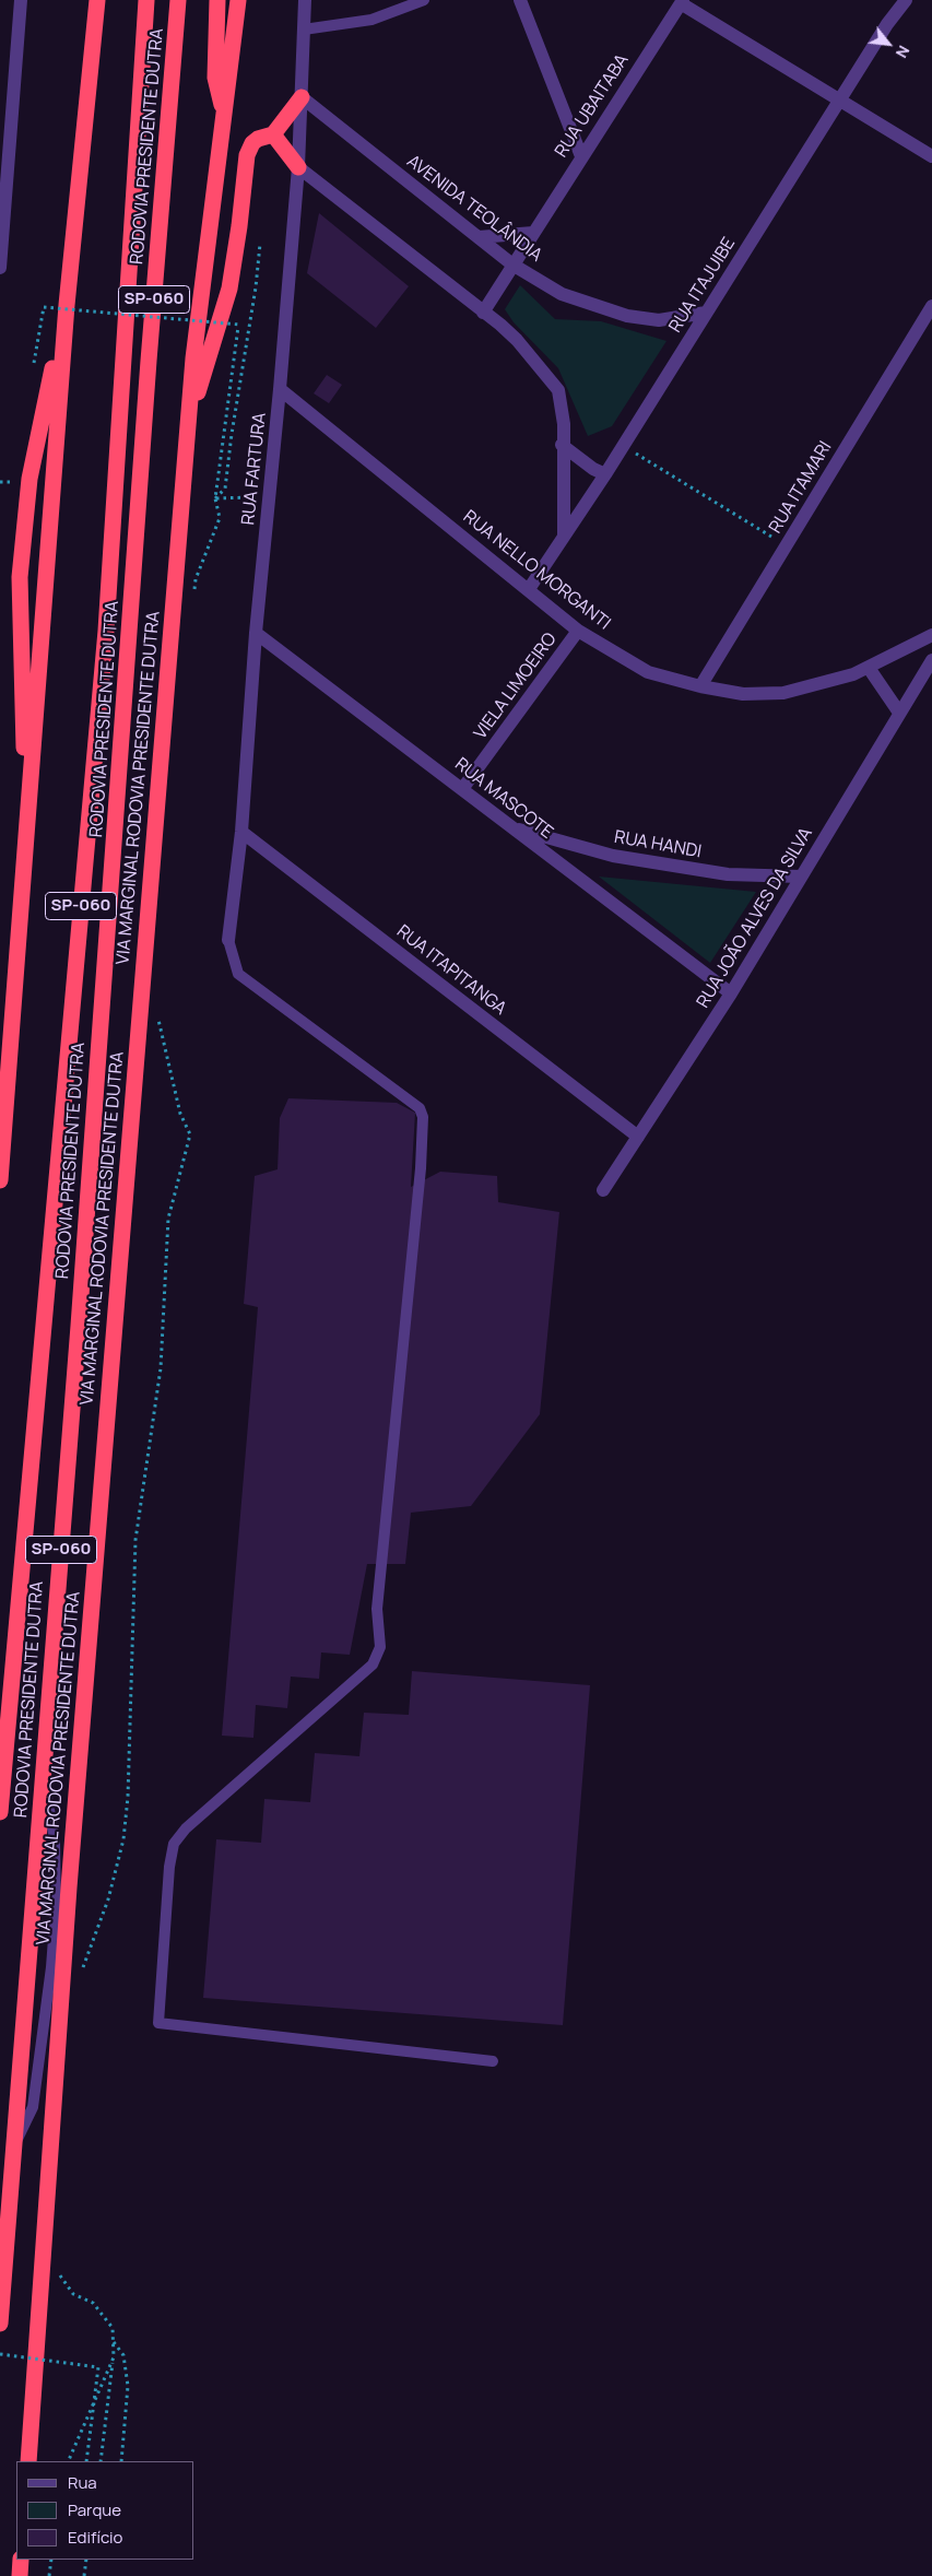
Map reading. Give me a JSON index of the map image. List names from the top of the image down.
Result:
{
  "streets": {
    "highway": ["RODOVIA PRESIDENTE DUTRA", "SP-060", "VIA MARGINAL RODOVIA PRESIDENTE DUTRA"],
    "street": [
      "RUA UBAITABA",
      "AVENIDA TEOLÂNDIA",
      "RUA ITAJUIBE",
      "RUA FARTURA",
      "RUA ITAMARI",
      "RUA NELLO MORGANTI",
      "VIELA LIMOEIRO",
      "RUA MASCOTE",
      "RUA HANDI",
      "RUA JOÃO ALVES DA SILVA",
      "RUA ITAPITANGA"
    ]
  },
  "crossings": [
    ["RUA UBAITABA", "AVENIDA TEOLÂNDIA"],
    ["AVENIDA TEOLÂNDIA", "RUA ITAJUIBE"],
    ["AVENIDA TEOLÂNDIA", "RUA FARTURA"],
    ["RUA ITAJUIBE", "RUA NELLO MORGANTI"],
    ["RUA FARTURA", "RUA NELLO MORGANTI"],
    ["RUA FARTURA", "RUA MASCOTE"],
    ["RUA FARTURA", "RUA ITAPITANGA"],
    ["RUA ITAMARI", "RUA NELLO MORGANTI"],
    ["RUA NELLO MORGANTI", "VIELA LIMOEIRO"],
    ["VIELA LIMOEIRO", "RUA MASCOTE"],
    ["RUA MASCOTE", "RUA HANDI"],
    ["RUA MASCOTE", "RUA JOÃO ALVES DA SILVA"],
    ["RUA HANDI", "RUA JOÃO ALVES DA SILVA"],
    ["RUA JOÃO ALVES DA SILVA", "RUA ITAPITANGA"]
  ],
  "legend": ["Rua", "Parque", "Edifício"],
  "north": "bottom right"
}
